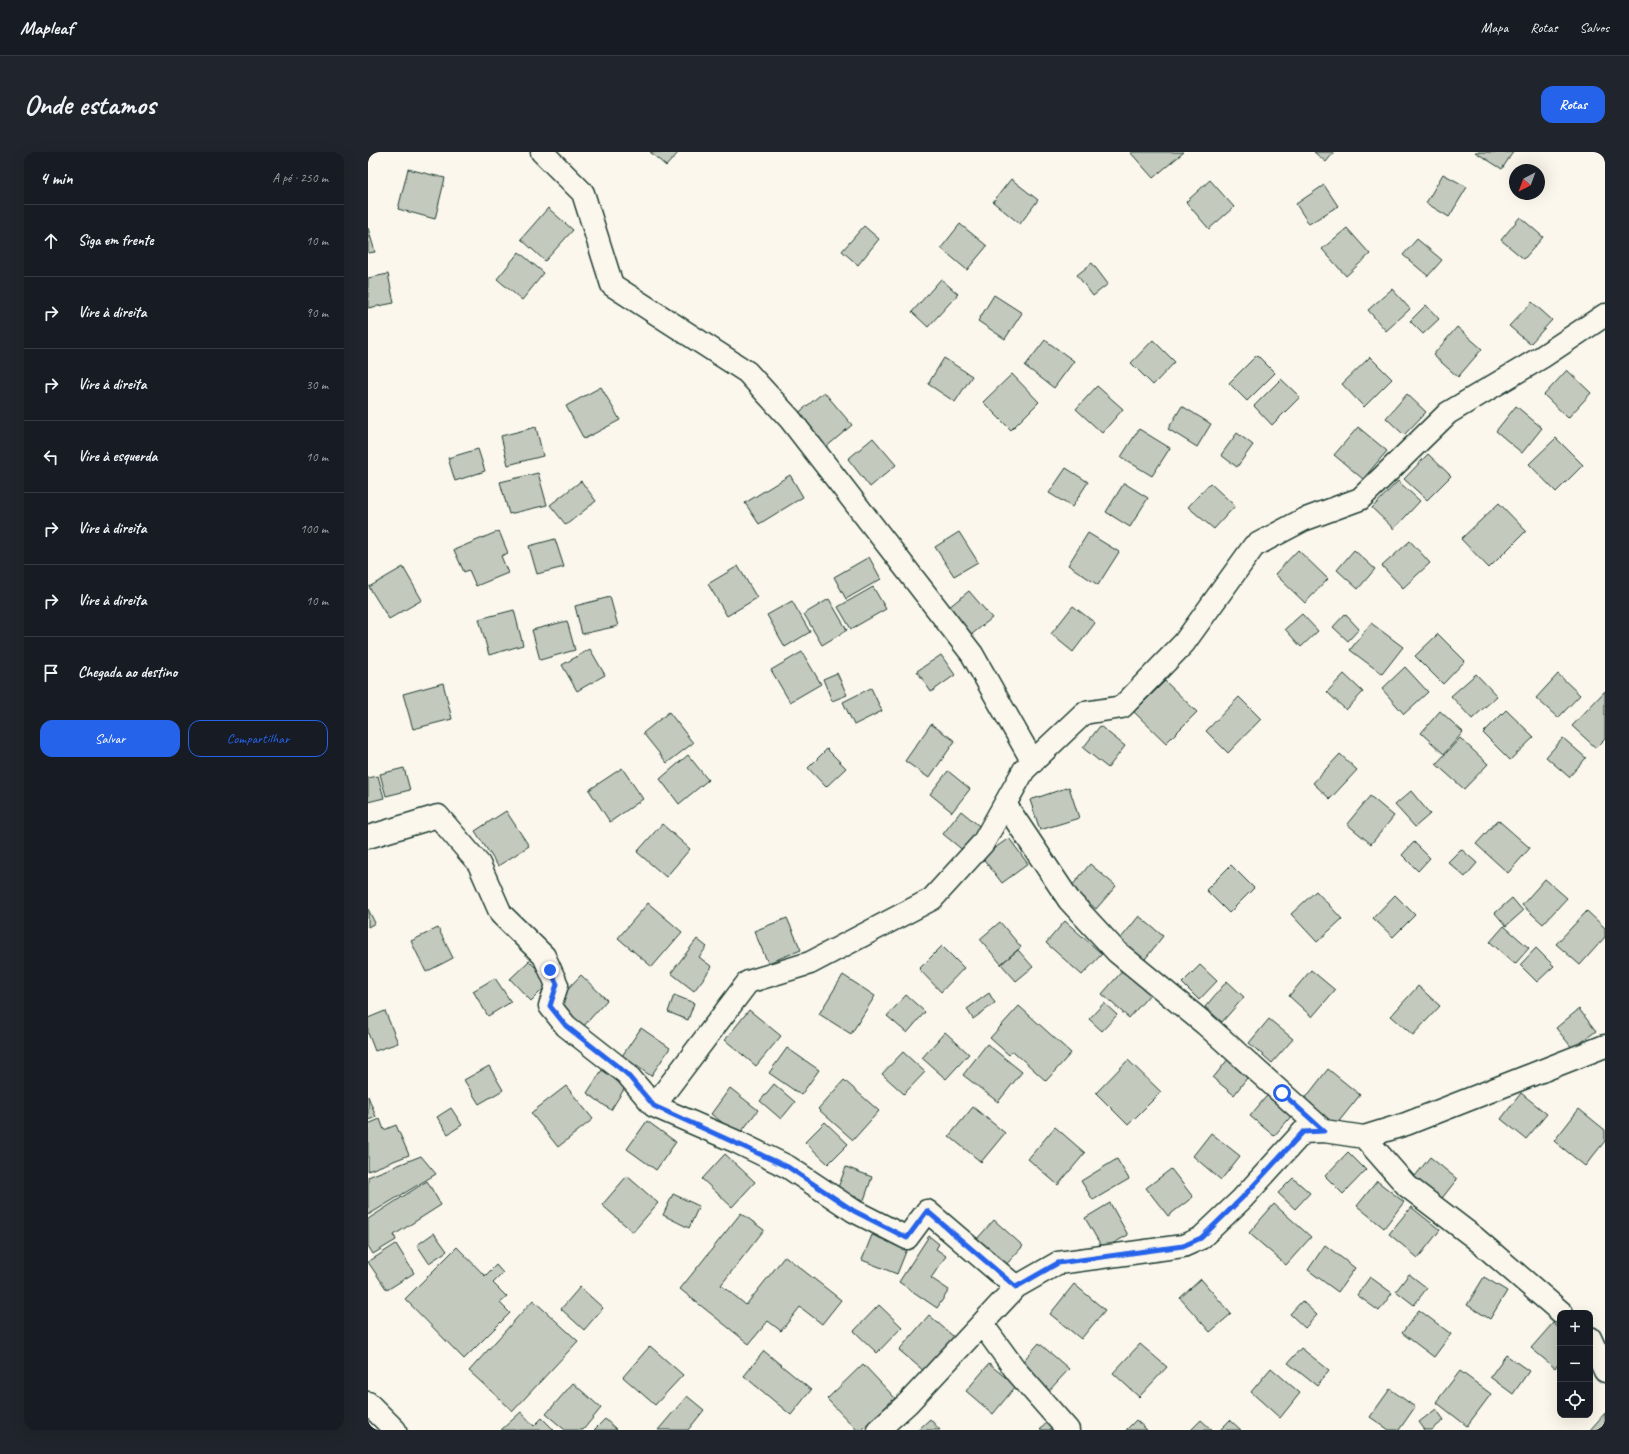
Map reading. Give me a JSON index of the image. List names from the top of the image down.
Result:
{
  "north": "bottom left",
  "page": {
    "header": "Mapleaf",
    "nav": ["Mapa", "Rotas", "Salvos"],
    "buttons": [
      "Rotas",
      ["Salvar", "Compartilhar"]
    ],
    "title": "Onde estamos",
    "heading": ["4 min", "A pé · 250 m"],
    "list": [
      ["Siga em frente", "10 m"],
      ["Vire à direita", "90 m"],
      ["Vire à direita", "30 m"],
      ["Vire à esquerda", "10 m"],
      ["Vire à direita", "100 m"],
      ["Vire à direita", "10 m"],
      "Chegada ao destino"
    ],
    "map_buttons": ["+", "−"]
  }
}
